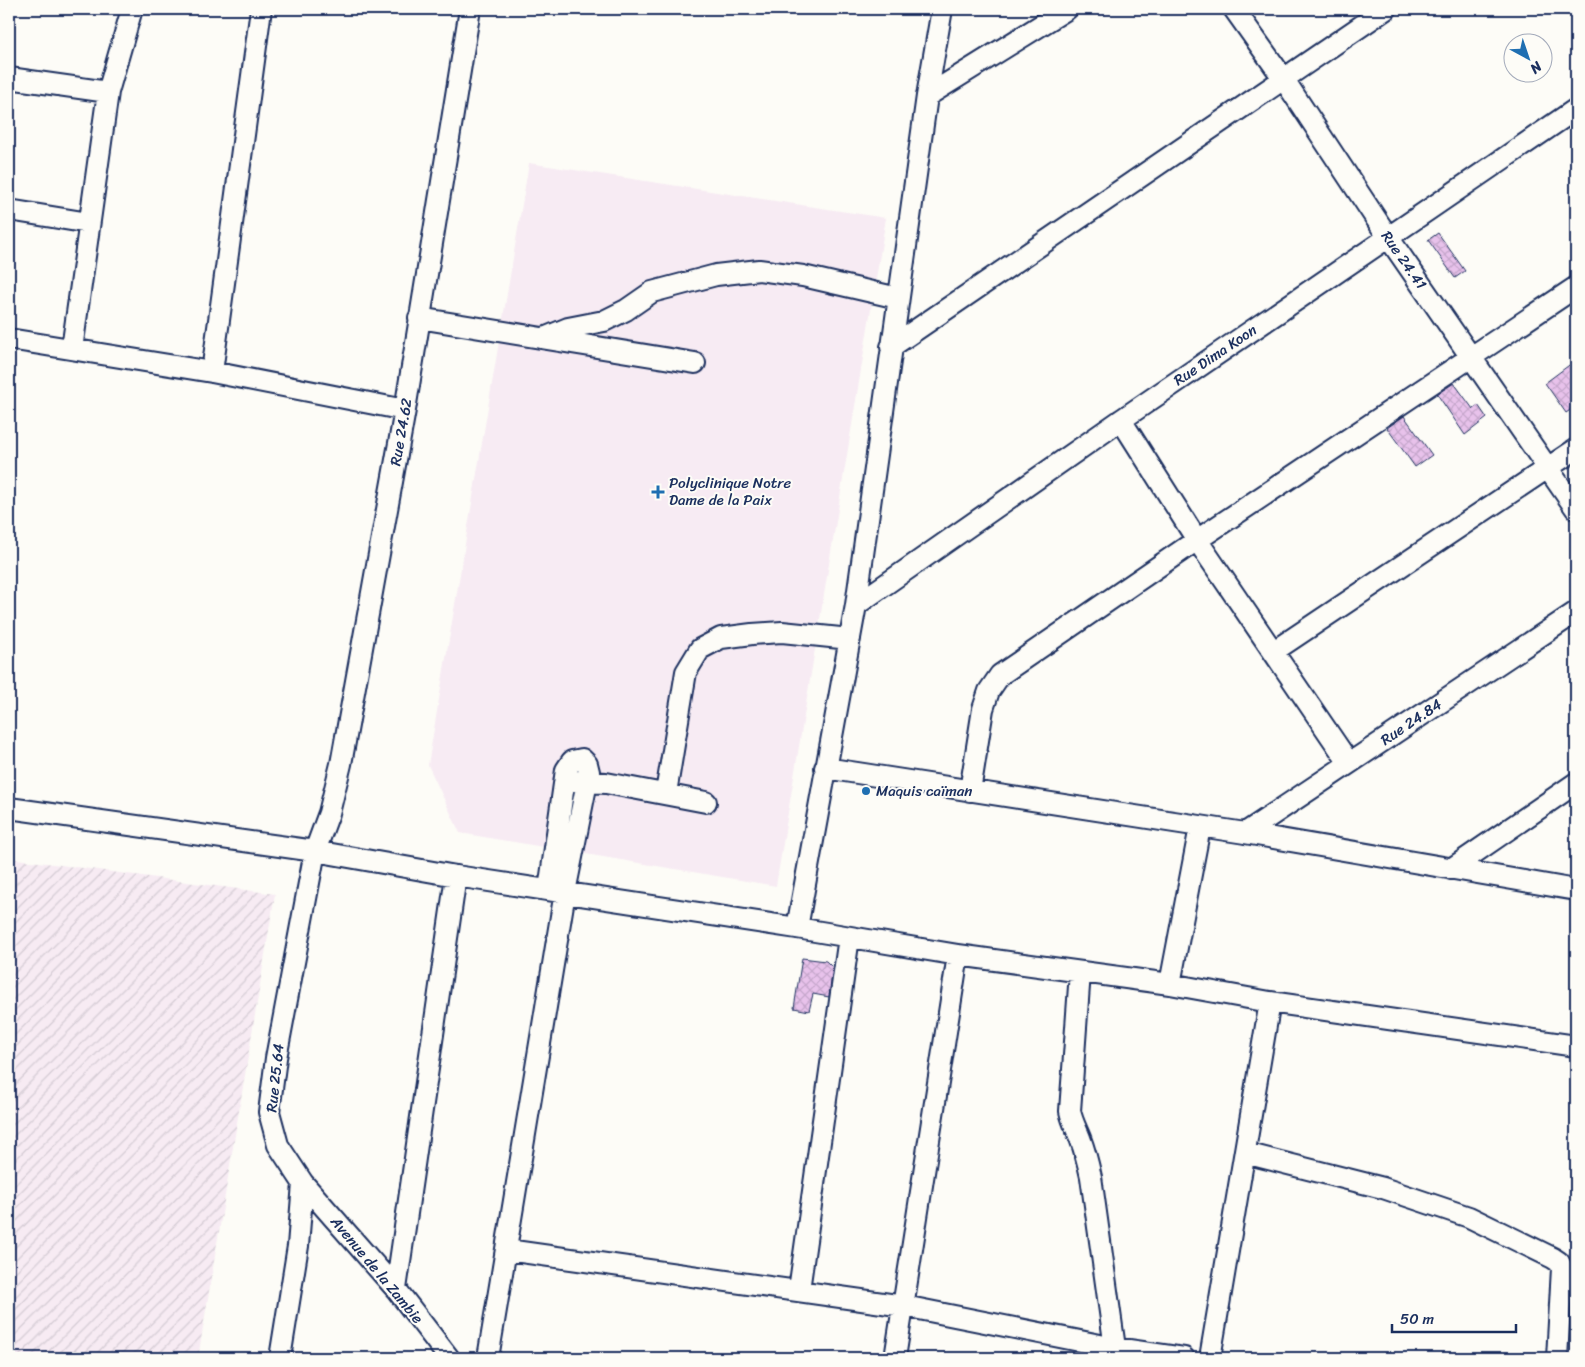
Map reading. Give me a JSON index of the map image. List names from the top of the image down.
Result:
{
  "streets": {
    "street": [
      "Rue 24.41",
      "Rue Dima Koon",
      "Rue 24.62",
      "Rue 24.84",
      "Rue 25.64",
      "Avenue de la Zambie"
    ]
  },
  "crossings": [
    ["Rue 24.41", "Rue Dima Koon"],
    ["Rue 24.62", "Rue 25.64"],
    ["Rue 25.64", "Avenue de la Zambie"]
  ],
  "places": {
    "health": ["Polyclinique Notre Dame de la Paix"],
    "other": ["Maquis caïman"]
  },
  "scale_bar": "50 m",
  "north": "bottom right"
}
